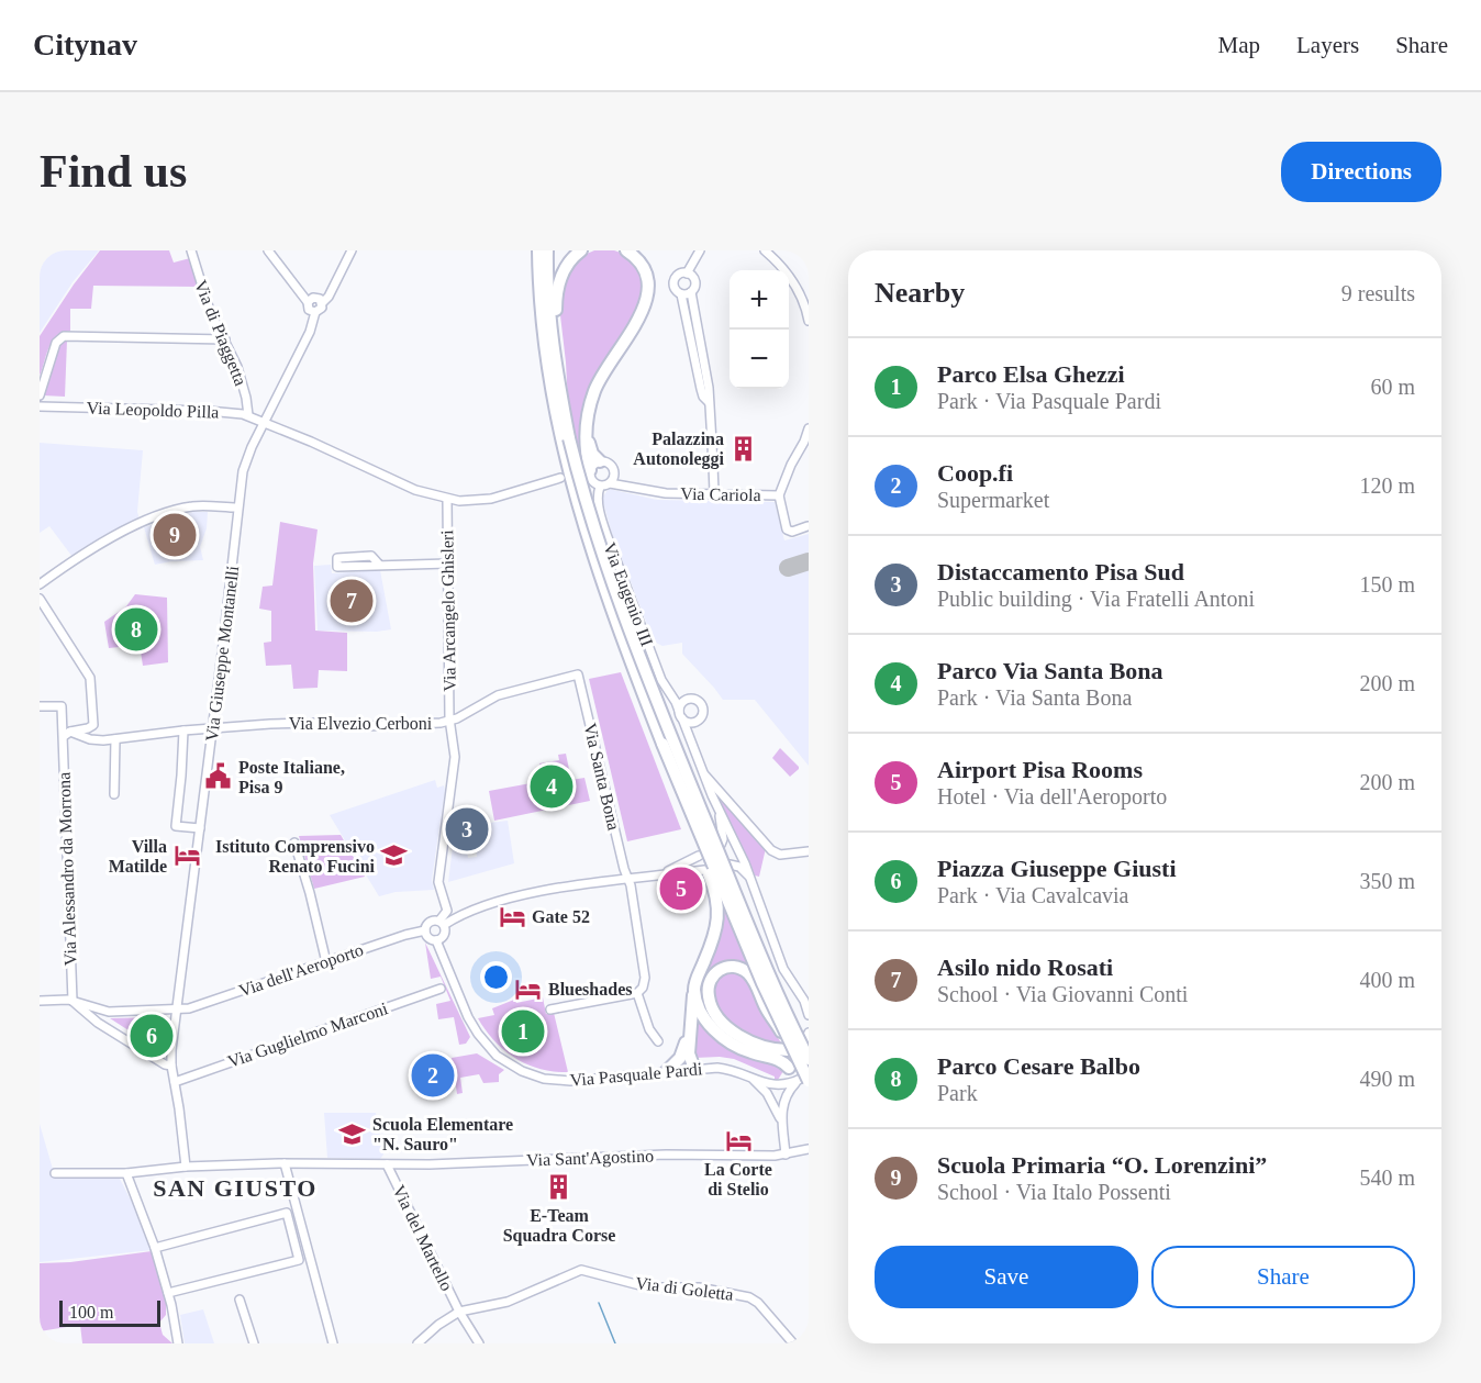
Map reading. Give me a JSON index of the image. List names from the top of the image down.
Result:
{
  "streets": {
    "street": [
      "Via di Piaggetta",
      "Via Leopoldo Pilla",
      "Via Cariola",
      "Via Eugenio III",
      "Via Arcangelo Ghisleri",
      "Via Giuseppe Montanelli",
      "Via Elvezio Cerboni",
      "Via Santa Bona",
      "Via Alessandro da Morrona",
      "Via dell'Aeroporto",
      "Via Guglielmo Marconi",
      "Via Pasquale Pardi",
      "Via Sant'Agostino",
      "Via del Martello",
      "Via di Goletta"
    ]
  },
  "crossings": [
    ["Via di Piaggetta", "Via Leopoldo Pilla"],
    ["Via Leopoldo Pilla", "Via Arcangelo Ghisleri"],
    ["Via Leopoldo Pilla", "Via Giuseppe Montanelli"],
    ["Via Cariola", "Via Eugenio III"],
    ["Via Arcangelo Ghisleri", "Via Elvezio Cerboni"],
    ["Via Arcangelo Ghisleri", "Via dell'Aeroporto"],
    ["Via Arcangelo Ghisleri", "Via Pasquale Pardi"],
    ["Via Giuseppe Montanelli", "Via Elvezio Cerboni"],
    ["Via Giuseppe Montanelli", "Via dell'Aeroporto"],
    ["Via Giuseppe Montanelli", "Via Guglielmo Marconi"],
    ["Via Giuseppe Montanelli", "Via Sant'Agostino"],
    ["Via Elvezio Cerboni", "Via Santa Bona"],
    ["Via Elvezio Cerboni", "Via Alessandro da Morrona"],
    ["Via Alessandro da Morrona", "Via dell'Aeroporto"],
    ["Via dell'Aeroporto", "Via Pasquale Pardi"],
    ["Via Sant'Agostino", "Via del Martello"],
    ["Via del Martello", "Via di Goletta"]
  ],
  "districts": ["SAN GIUSTO"],
  "places": {
    "building": ["Palazzina Autonoleggi", "E-Team Squadra Corse"],
    "public building": ["Poste Italiane, Pisa 9"],
    "hotel": [
      "Villa Matilde",
      "Gate 52",
      "Blueshades",
      "La Corte di Stelio"
    ],
    "school or university": ["Istituto Comprensivo Renato Fucini", "Scuola Elementare \"N. Sauro\""]
  },
  "scale_bar": "100 m",
  "page": {
    "header": "Citynav",
    "nav": ["Map", "Layers", "Share"],
    "buttons": [
      "Directions",
      ["Save", "Share"]
    ],
    "title": "Find us",
    "heading": ["Nearby", "9 results"],
    "map_buttons": ["+", "−"],
    "list": [
      {
        "mark": "1",
        "name": "Parco Elsa Ghezzi",
        "note": "Park · Via Pasquale Pardi",
        "value": "60 m"
      },
      {
        "mark": "2",
        "name": "Coop.fi",
        "note": "Supermarket",
        "value": "120 m"
      },
      {
        "mark": "3",
        "name": "Distaccamento Pisa Sud",
        "note": "Public building · Via Fratelli Antoni",
        "value": "150 m"
      },
      {
        "mark": "4",
        "name": "Parco Via Santa Bona",
        "note": "Park · Via Santa Bona",
        "value": "200 m"
      },
      {
        "mark": "5",
        "name": "Airport Pisa Rooms",
        "note": "Hotel · Via dell'Aeroporto",
        "value": "200 m"
      },
      {
        "mark": "6",
        "name": "Piazza Giuseppe Giusti",
        "note": "Park · Via Cavalcavia",
        "value": "350 m"
      },
      {
        "mark": "7",
        "name": "Asilo nido Rosati",
        "note": "School · Via Giovanni Conti",
        "value": "400 m"
      },
      {
        "mark": "8",
        "name": "Parco Cesare Balbo",
        "note": "Park",
        "value": "490 m"
      },
      {
        "mark": "9",
        "name": "Scuola Primaria “O. Lorenzini”",
        "note": "School · Via Italo Possenti",
        "value": "540 m"
      }
    ],
    "pins": [
      "9",
      "7",
      "8",
      "4",
      "3",
      "5",
      "1",
      "6",
      "2"
    ],
    "scale": "100 m"
  }
}
